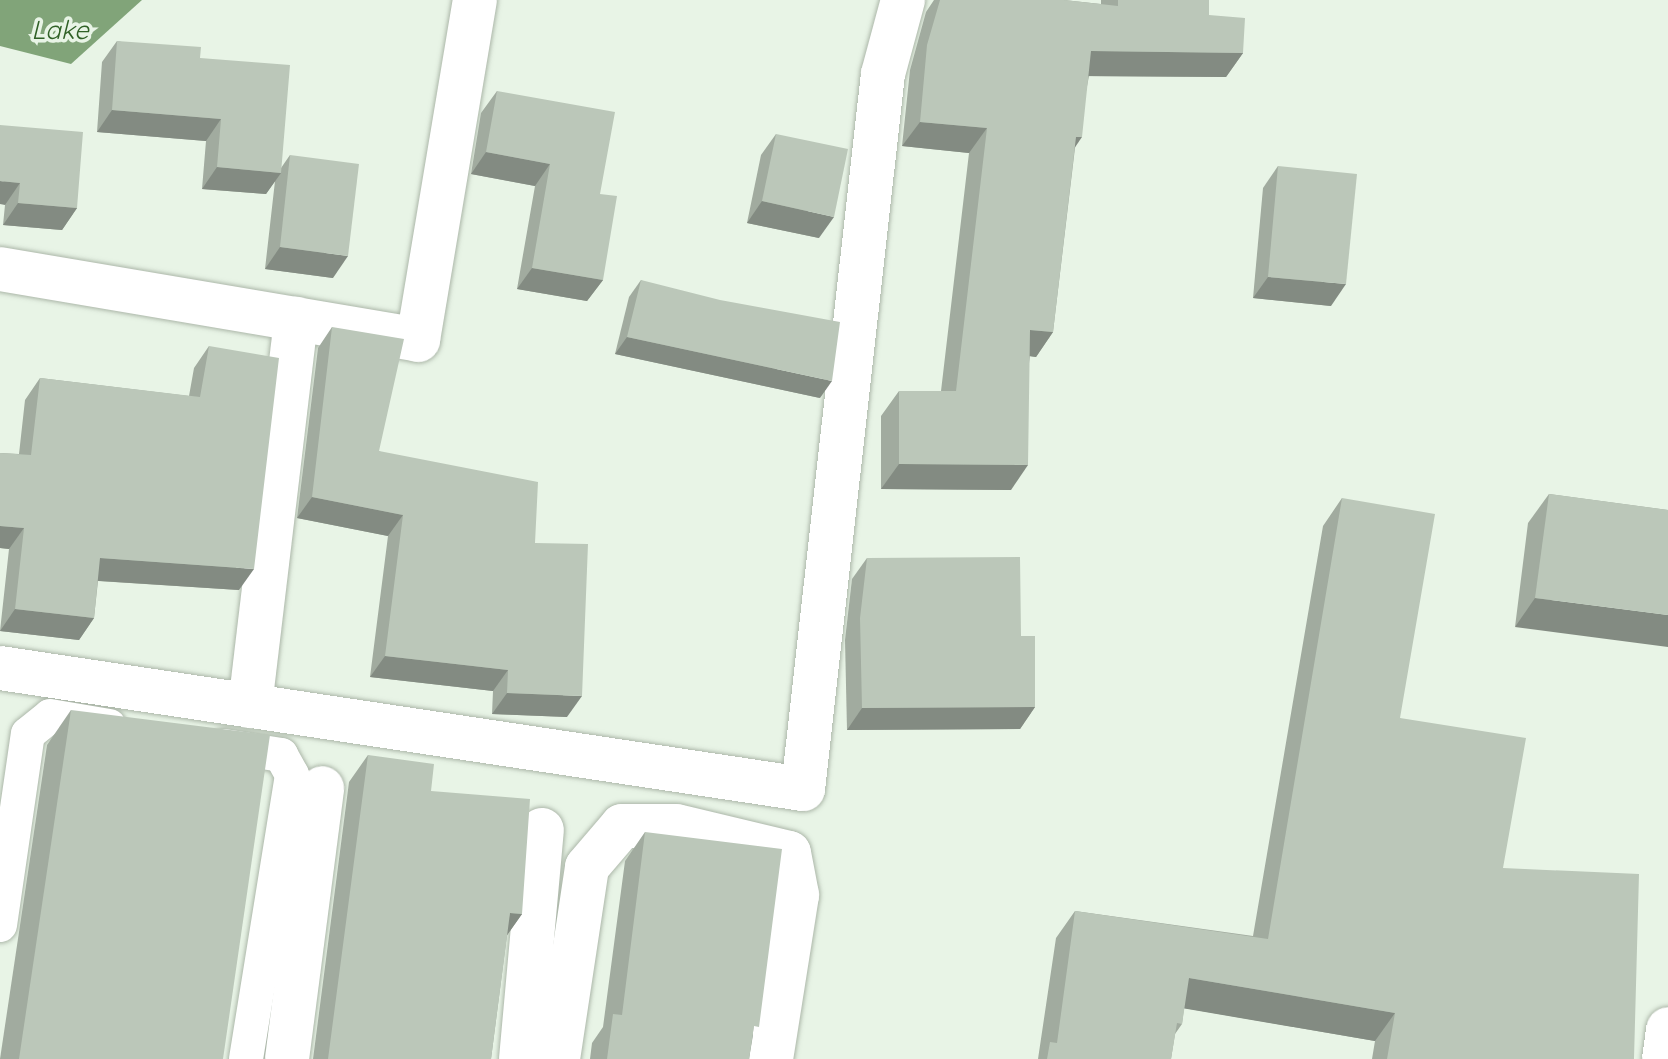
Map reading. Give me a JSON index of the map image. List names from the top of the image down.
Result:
{
  "water": ["Lake"]
}
